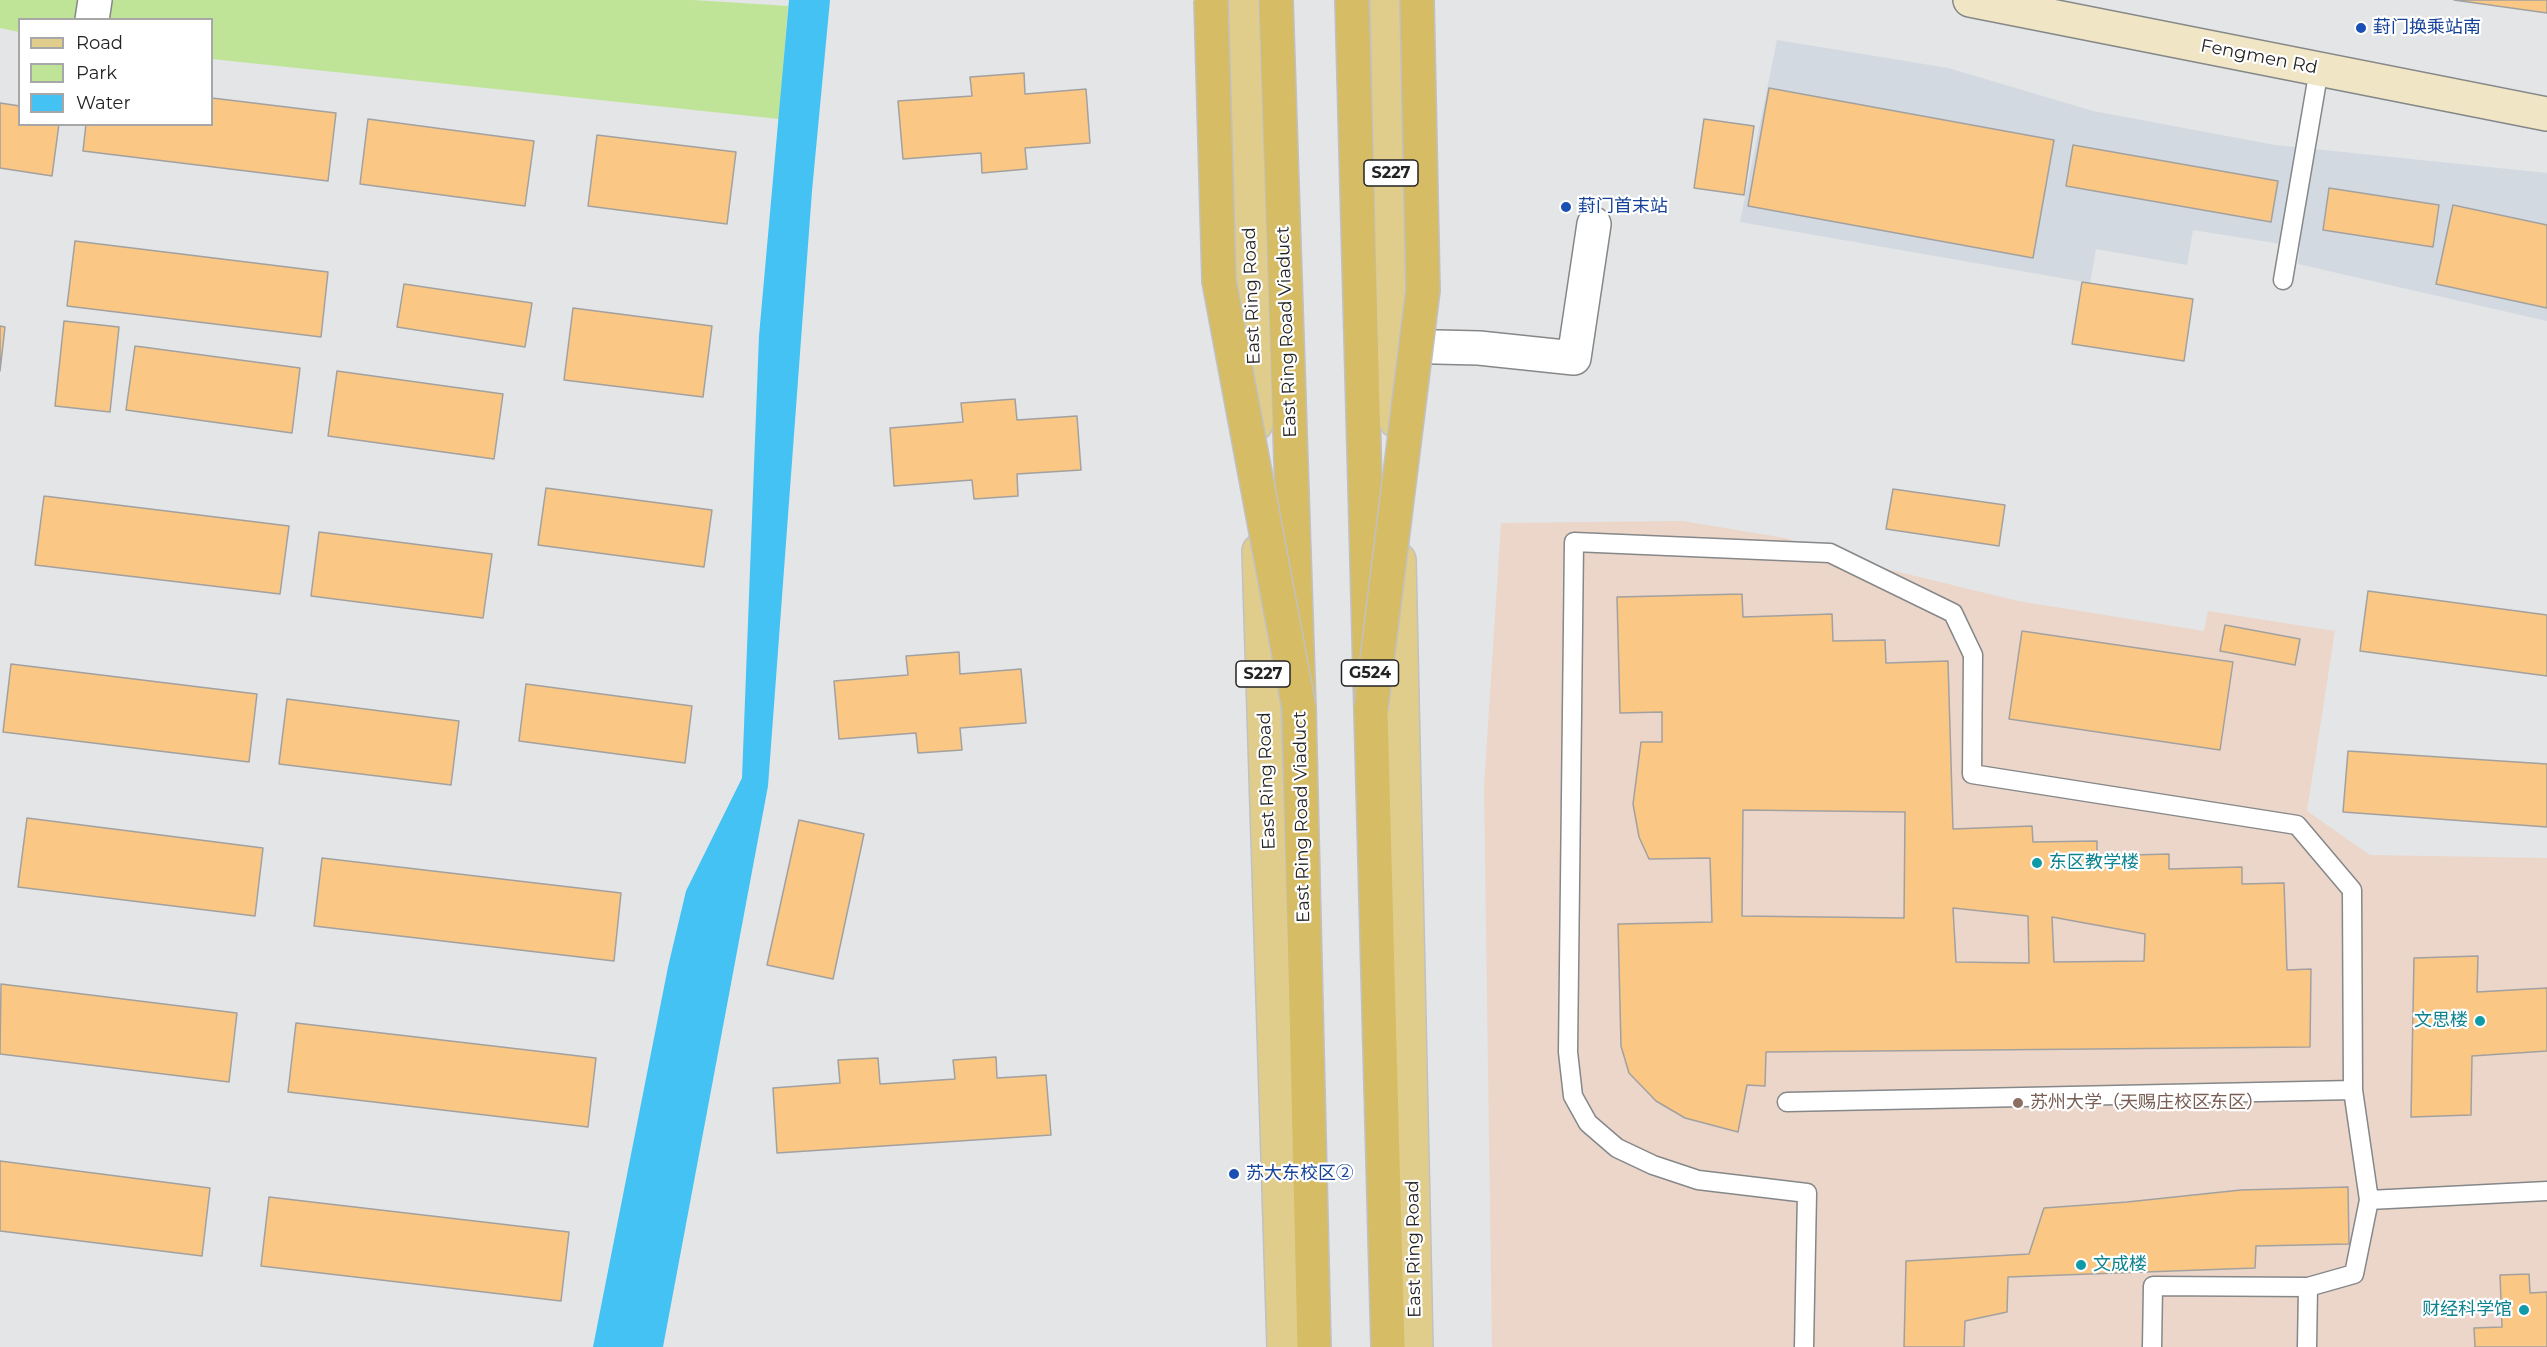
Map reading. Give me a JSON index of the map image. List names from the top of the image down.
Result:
{
  "streets": {
    "highway": ["East Ring Road Viaduct", "G524"],
    "main road": ["Fengmen Rd", "S227", "East Ring Road"]
  },
  "places": [
    "葑门换乘站南",
    "葑门首末站",
    "东区教学楼",
    "文思楼",
    "苏州大学（天赐庄校区东区）",
    "苏大东校区②",
    "文成楼",
    "财经科学馆"
  ],
  "legend": ["Road", "Park", "Water"]
}
